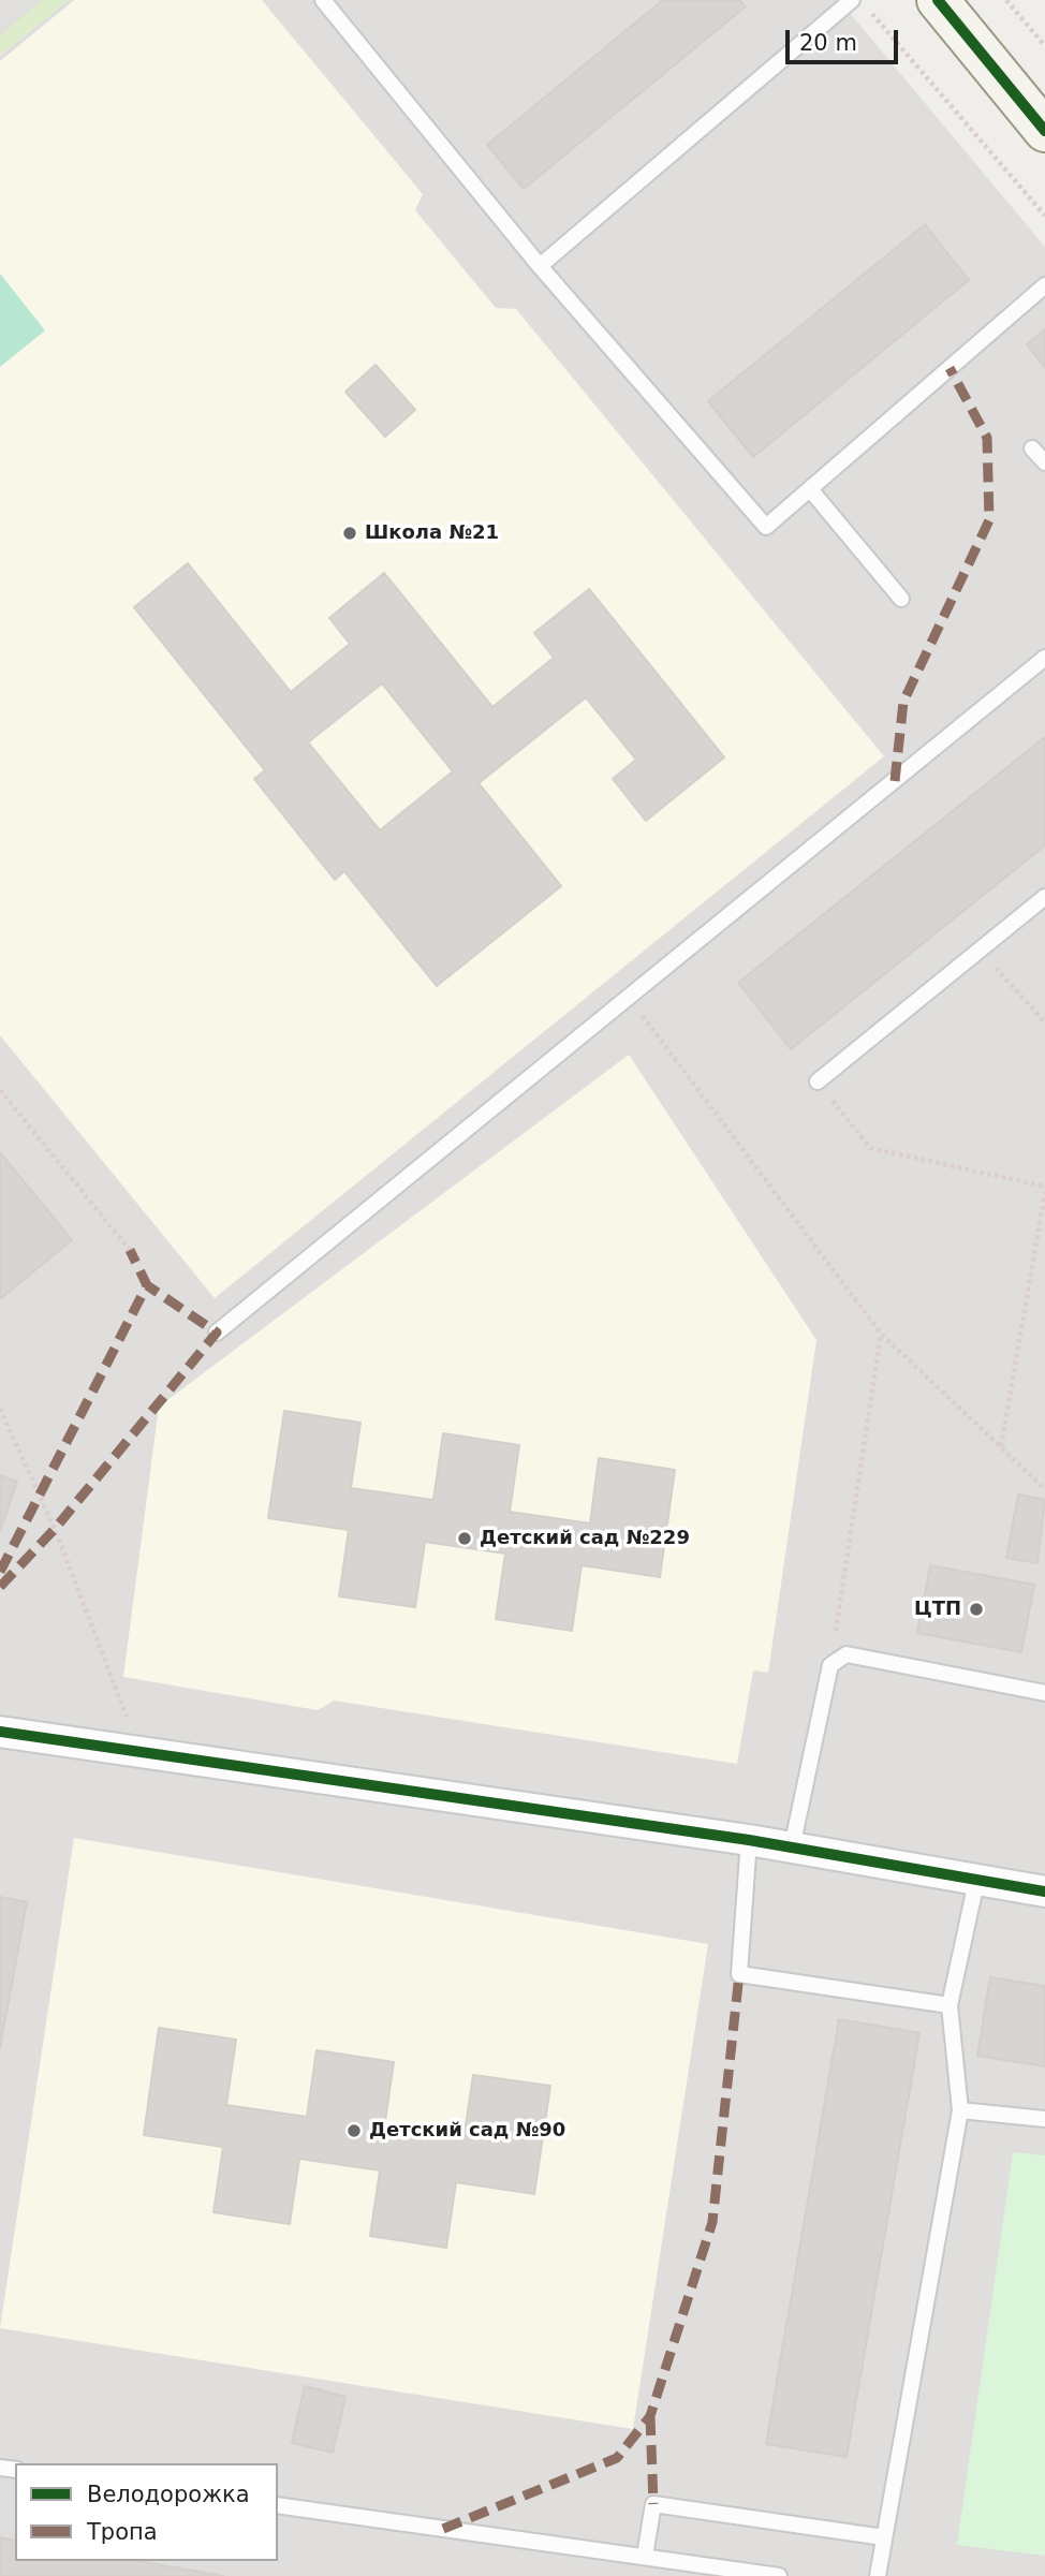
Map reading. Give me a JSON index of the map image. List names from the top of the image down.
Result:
{
  "places": [
    "Школа №21",
    "Детский сад №229",
    "ЦТП",
    "Детский сад №90"
  ],
  "legend": ["Велодорожка", "Тропа"],
  "scale_bar": "20 m"
}
